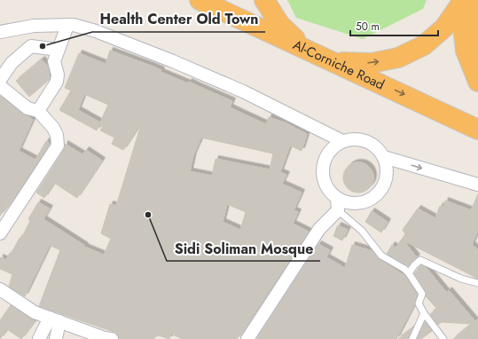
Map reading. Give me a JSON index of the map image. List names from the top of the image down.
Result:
{
  "streets": {
    "highway": ["Al-Corniche Road"]
  },
  "one_way": ["Al-Corniche Road"],
  "places": ["Health Center Old Town", "Sidi Soliman Mosque"],
  "scale_bar": "50 m"
}
